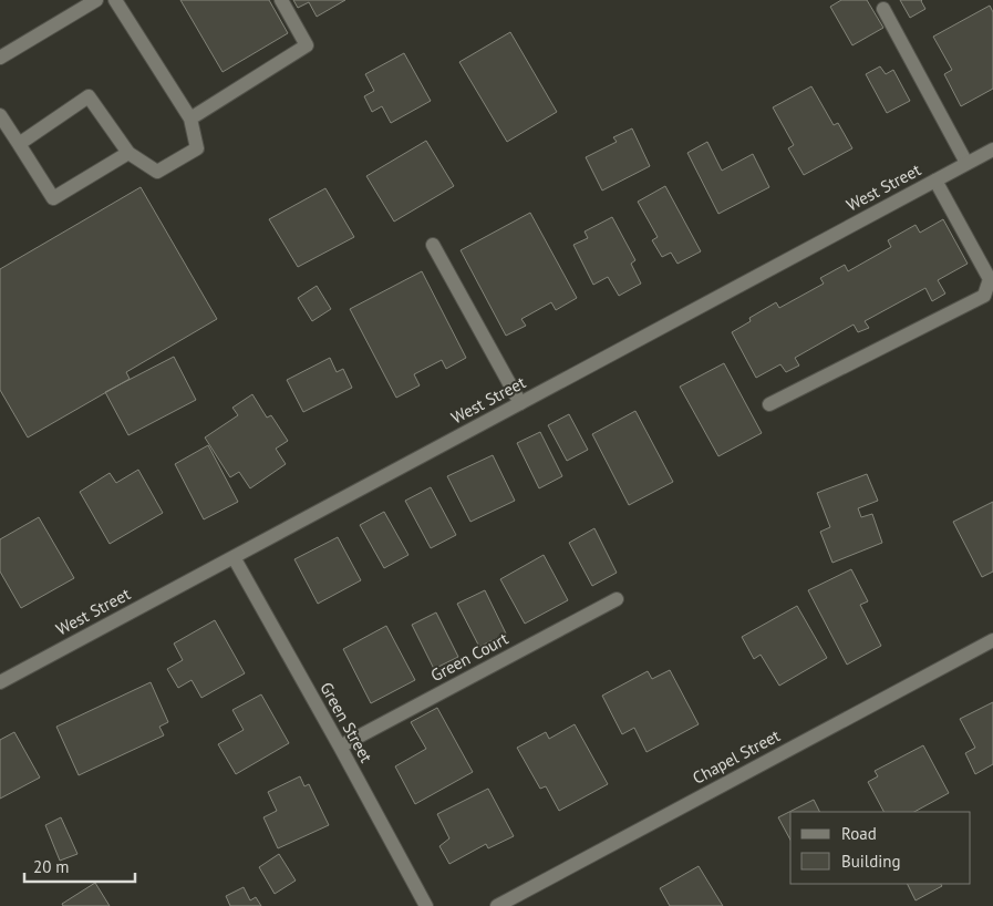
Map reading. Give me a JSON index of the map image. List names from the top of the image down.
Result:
{
  "streets": {
    "street": [
      "West Street",
      "Green Court",
      "Green Street",
      "Chapel Street"
    ]
  },
  "crossings": [
    ["West Street", "Green Street"],
    ["Green Court", "Green Street"]
  ],
  "legend": ["Road", "Building"],
  "scale_bar": "20 m"
}
